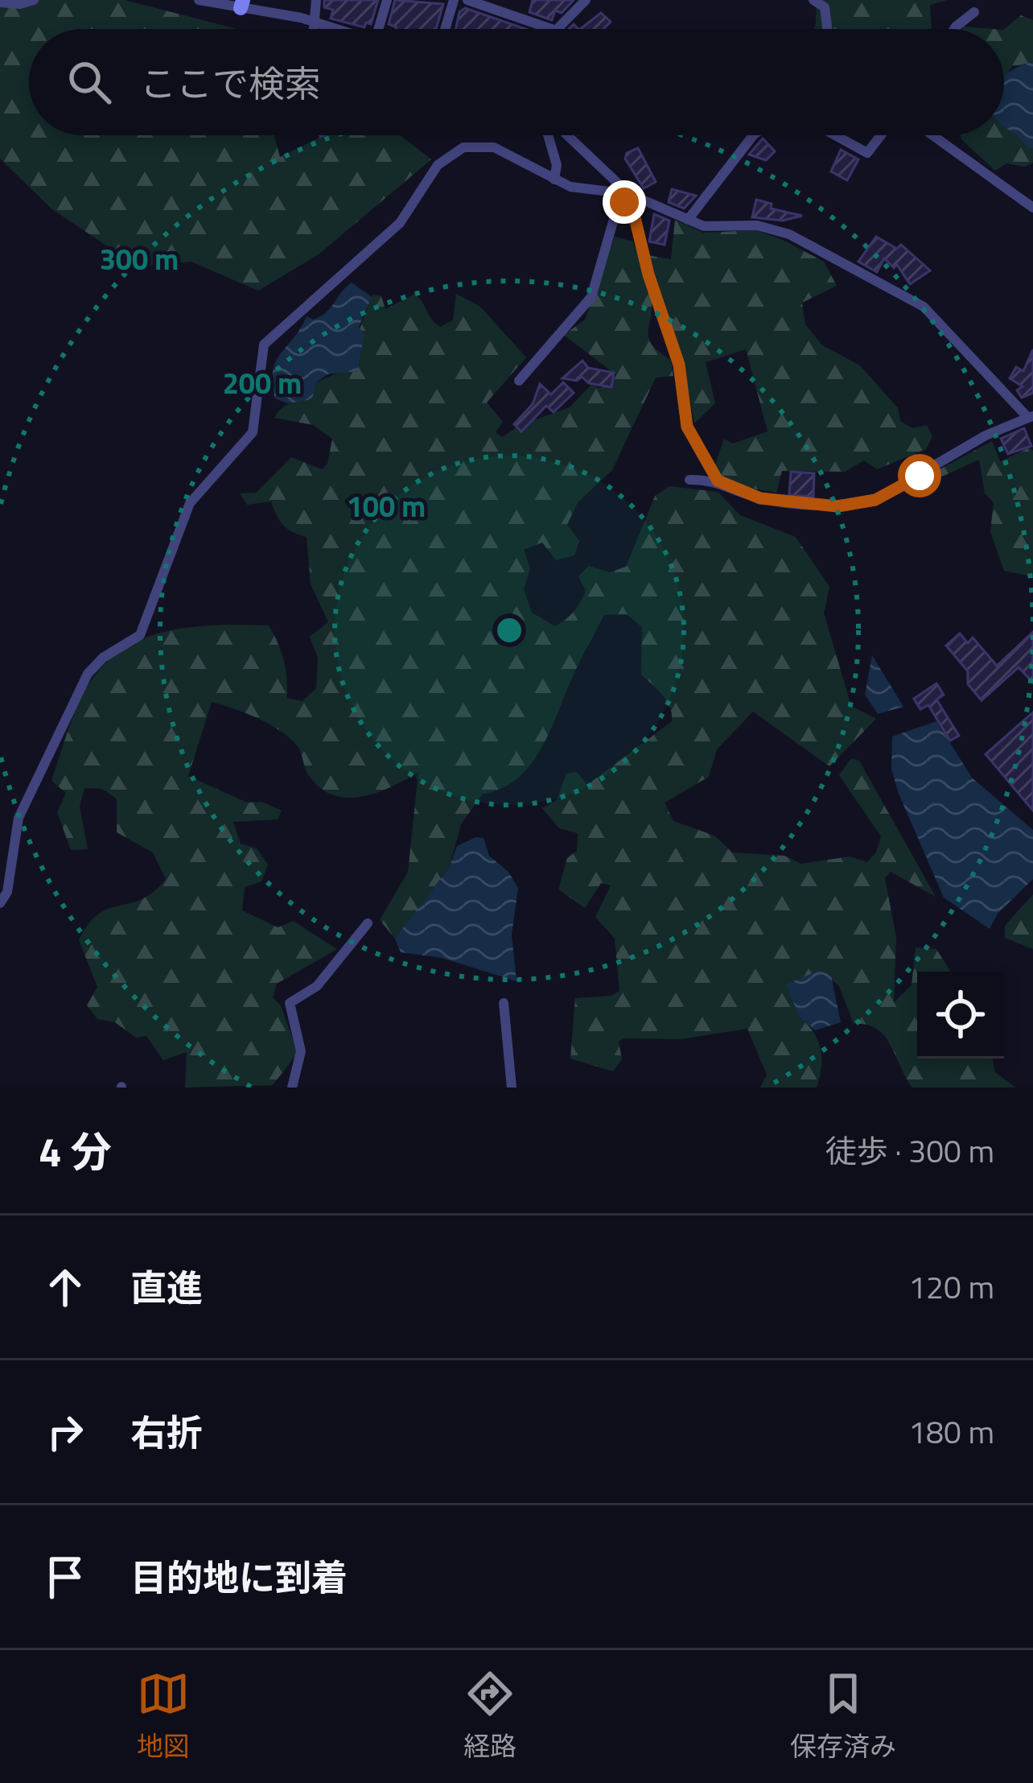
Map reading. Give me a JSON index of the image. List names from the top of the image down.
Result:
{
  "page": {
    "search": "ここで検索",
    "heading": ["4 分", "徒歩 · 300 m"],
    "list": [
      ["直進", "120 m"],
      ["右折", "180 m"],
      "目的地に到着"
    ],
    "nav": ["地図", "経路", "保存済み"]
  },
  "rings": ["300 m", "200 m", "100 m"]
}
